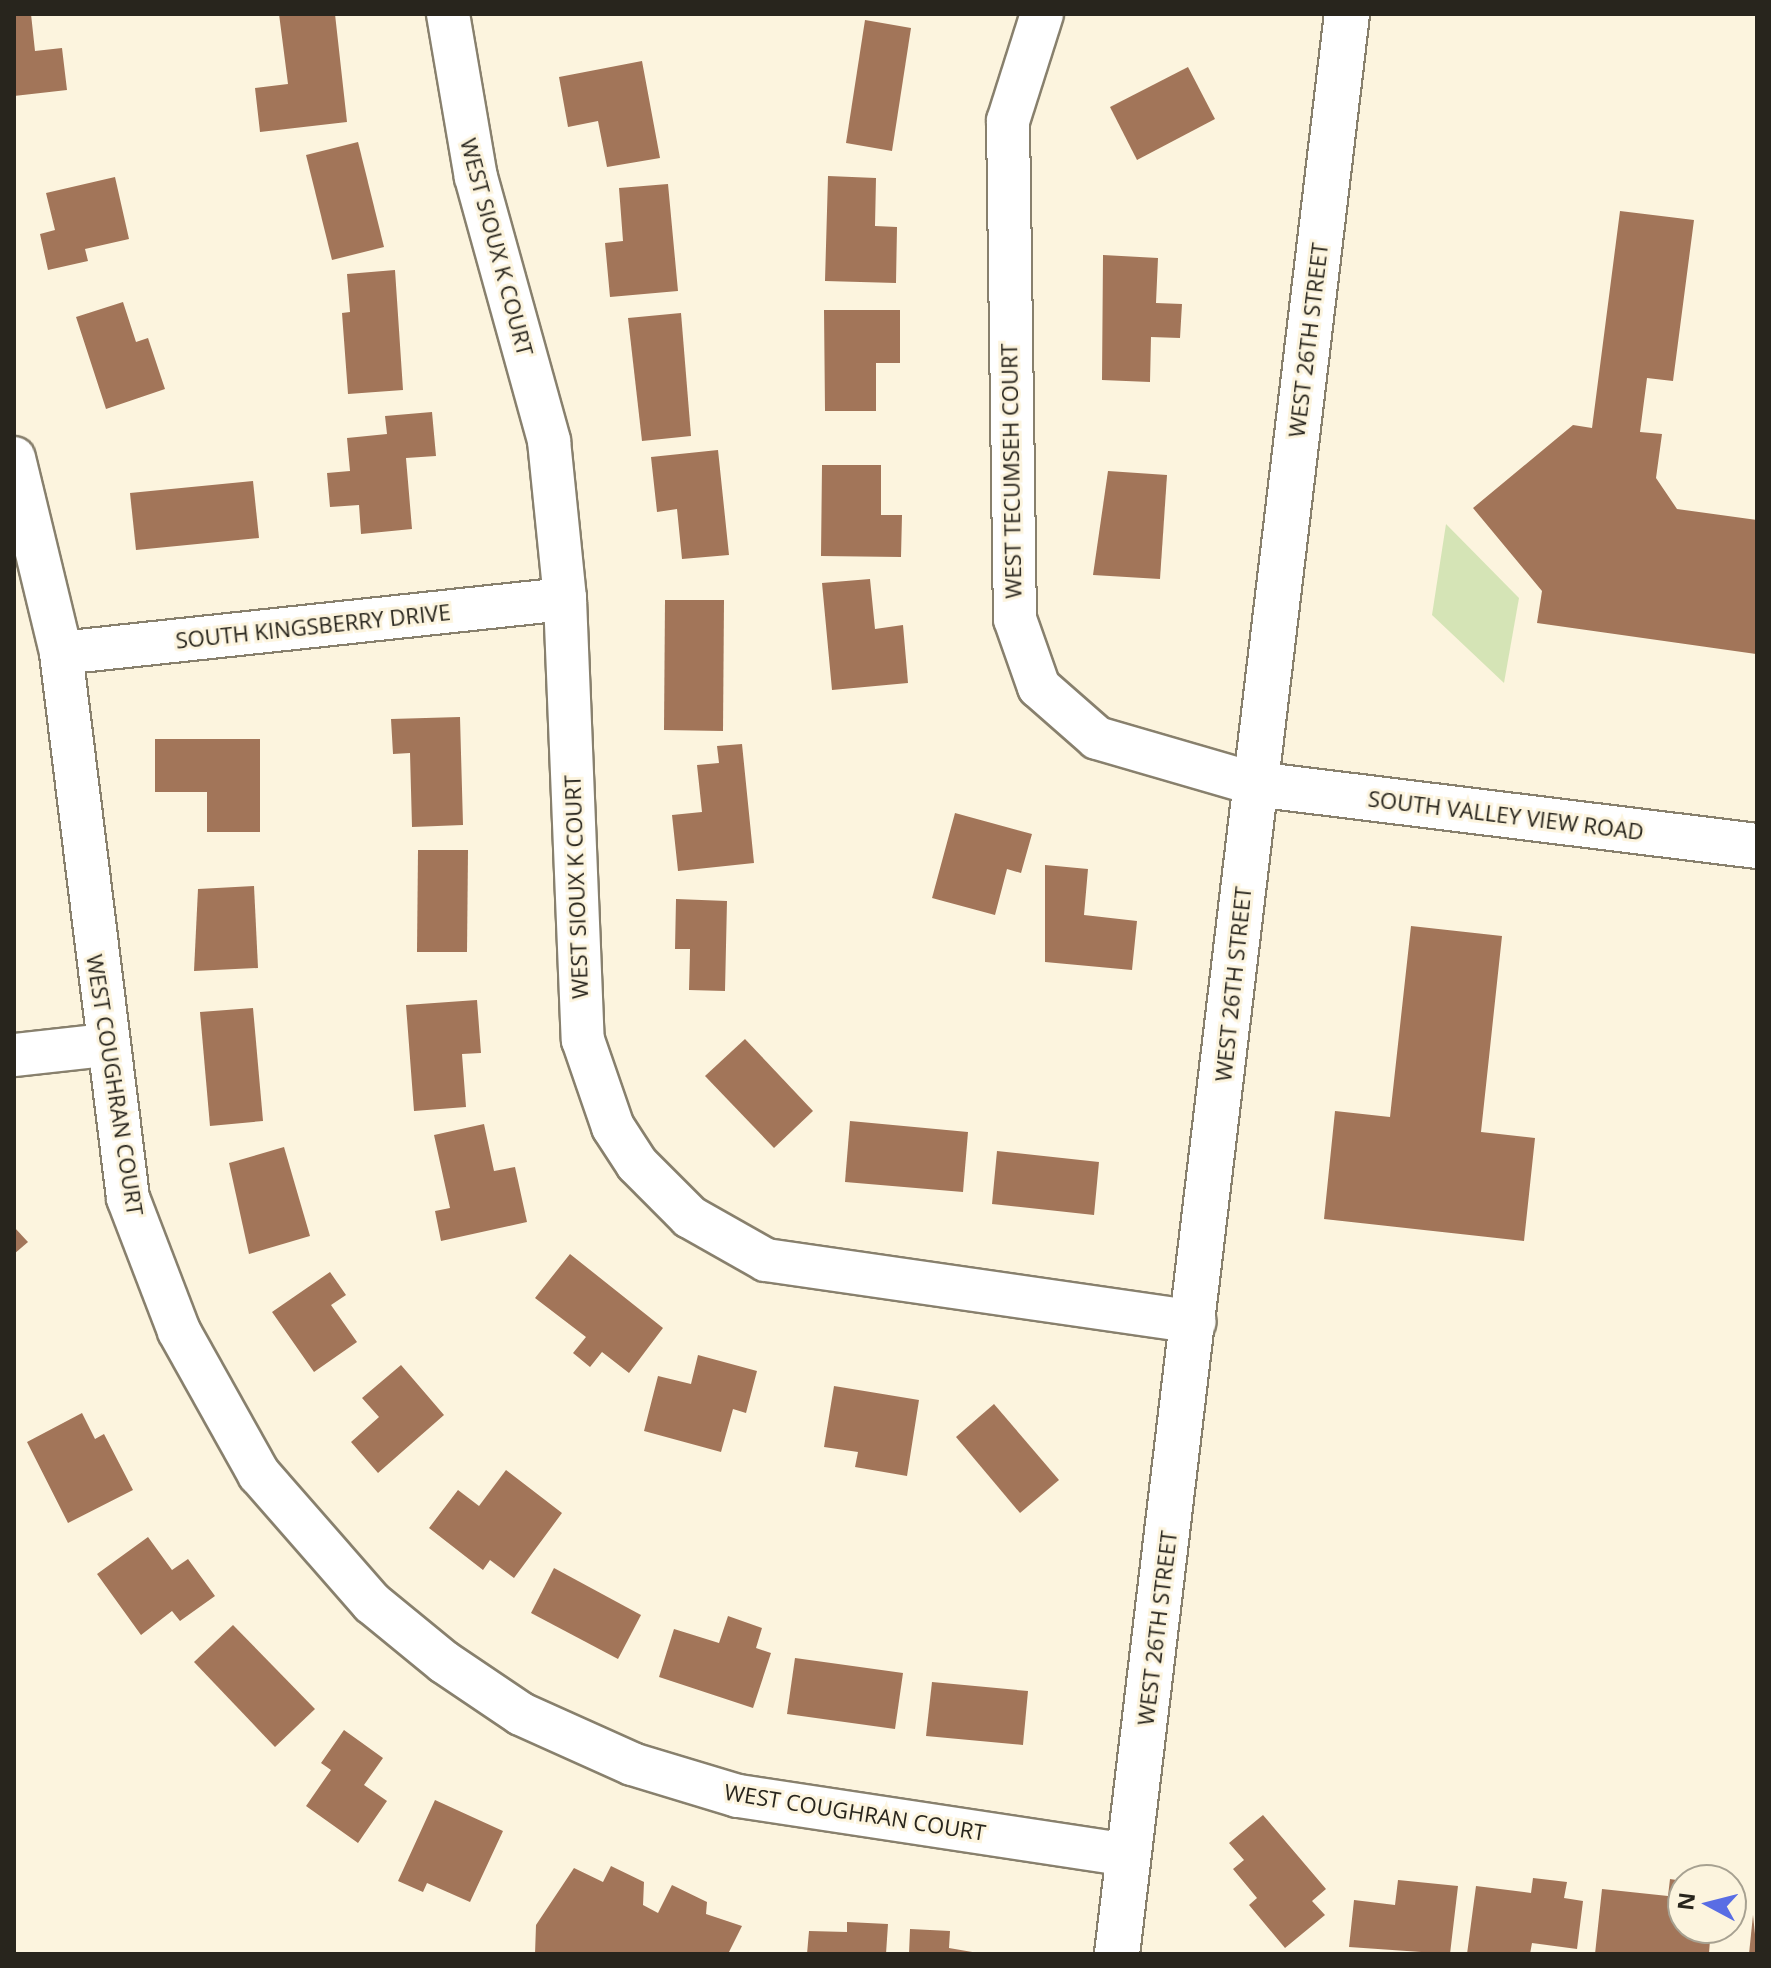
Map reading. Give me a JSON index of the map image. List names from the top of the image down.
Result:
{
  "streets": {
    "main road": ["WEST 26TH STREET", "SOUTH VALLEY VIEW ROAD"],
    "street": [
      "WEST SIOUX K COURT",
      "WEST TECUMSEH COURT",
      "SOUTH KINGSBERRY DRIVE",
      "WEST COUGHRAN COURT"
    ]
  },
  "crossings": [
    ["WEST SIOUX K COURT", "WEST 26TH STREET"],
    ["WEST SIOUX K COURT", "SOUTH KINGSBERRY DRIVE"],
    ["WEST 26TH STREET", "WEST TECUMSEH COURT"],
    ["WEST 26TH STREET", "SOUTH VALLEY VIEW ROAD"],
    ["WEST 26TH STREET", "WEST COUGHRAN COURT"],
    ["WEST TECUMSEH COURT", "SOUTH VALLEY VIEW ROAD"],
    ["SOUTH KINGSBERRY DRIVE", "WEST COUGHRAN COURT"]
  ],
  "north": "left"
}
